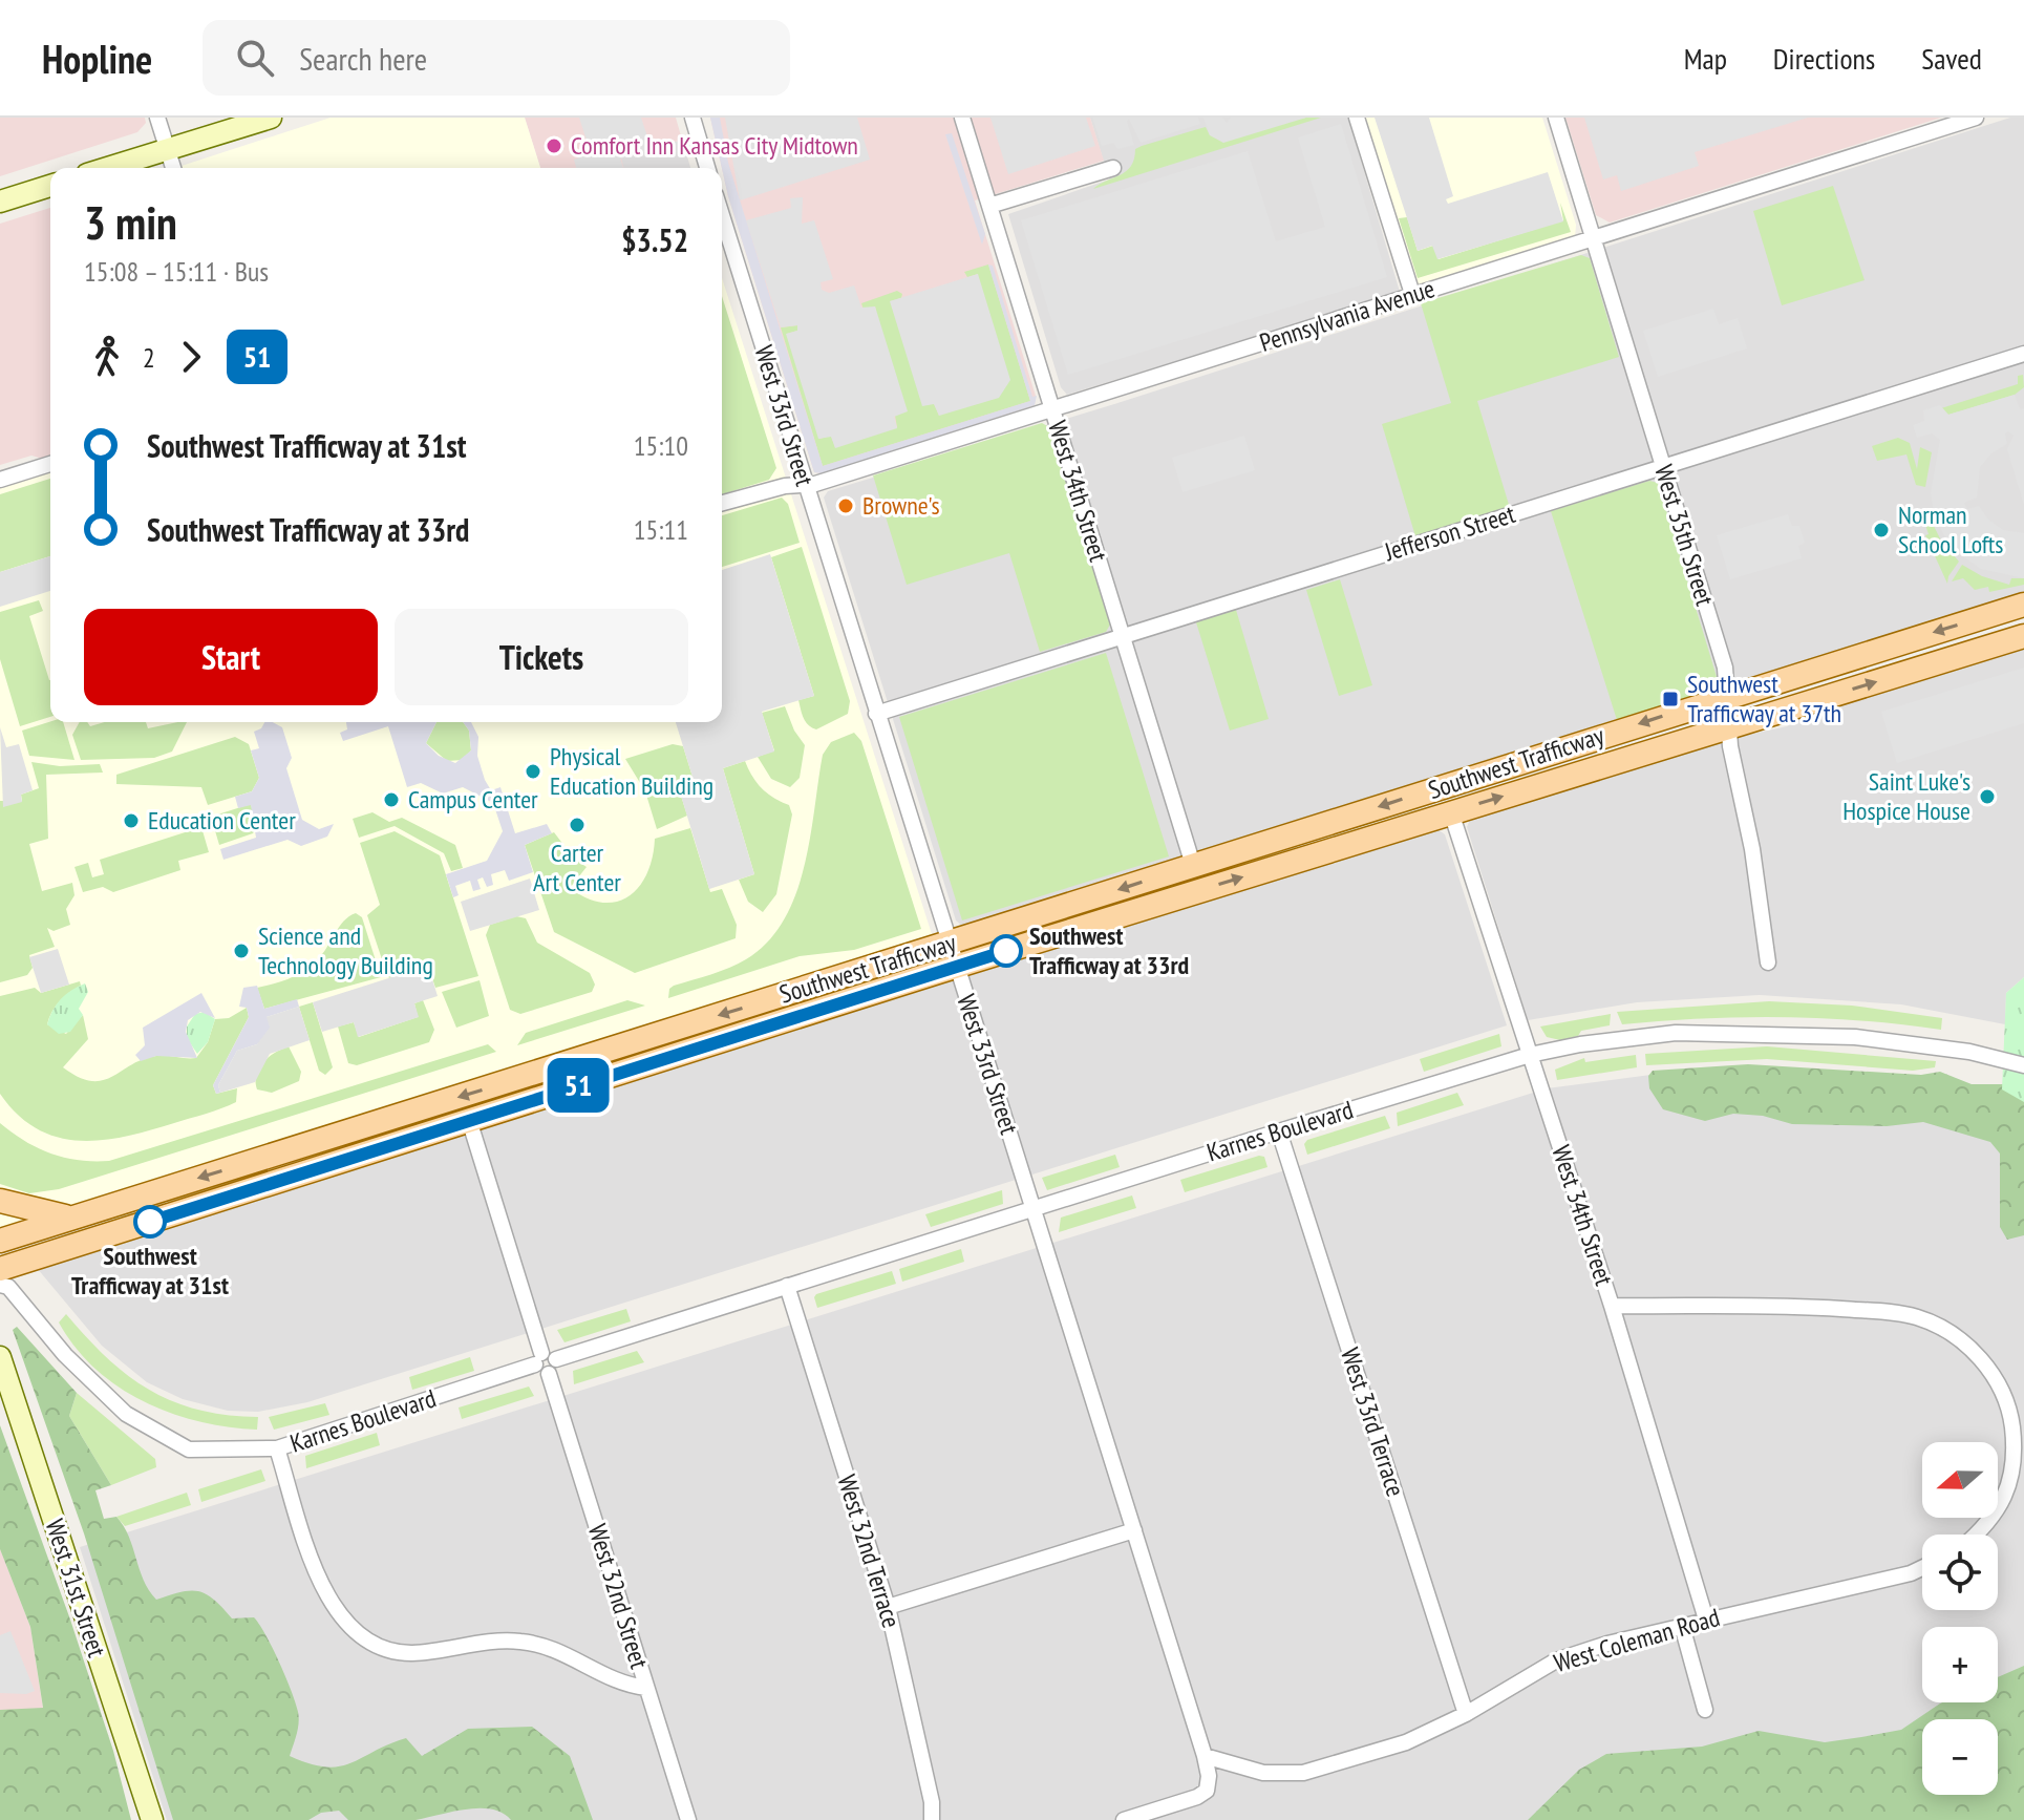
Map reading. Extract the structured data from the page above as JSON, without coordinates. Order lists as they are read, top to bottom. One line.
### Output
{"streets":{"main road":["Southwest Trafficway","West 31st Street"],"street":["Pennsylvania Avenue","West 33rd Street","West 34th Street","Jefferson Street","West 35th Street","Karnes Boulevard","West 33rd Terrace","West 32nd Terrace","West 32nd Street","West Coleman Road"]},"crossings":[["Pennsylvania Avenue","West 33rd Street"],["Pennsylvania Avenue","West 34th Street"],["Pennsylvania Avenue","West 35th Street"],["West 33rd Street","Jefferson Street"],["West 33rd Street","Southwest Trafficway"],["West 33rd Street","Karnes Boulevard"],["West 33rd Street","West Coleman Road"],["West 34th Street","Jefferson Street"],["West 34th Street","Southwest Trafficway"],["West 34th Street","Karnes Boulevard"],["West 34th Street","West Coleman Road"],["Jefferson Street","West 35th Street"],["West 35th Street","Southwest Trafficway"],["Southwest Trafficway","West 32nd Street"],["Karnes Boulevard","West 33rd Terrace"],["Karnes Boulevard","West 32nd Terrace"],["Karnes Boulevard","West 32nd Street"],["West 33rd Terrace","West Coleman Road"]],"places":{"other":["Comfort Inn Kansas City Midtown","Browne's","Norman School Lofts","Physical Education Building","Saint Luke's Hospice House","Campus Center","Education Center","Carter Art Center","Science and Technology Building","Southwest Trafficway at 33rd","Southwest Trafficway at 31st"],"transit":["Southwest Trafficway at 37th"]},"lines":["bus line 51"],"north":"left","page":{"header":"Hopline","search":"Search here","nav":["Map","Directions","Saved"],"on_map":"51","heading":["3 min","15:08 – 15:11 · Bus","$3.52"],"legs":["2","51"],"list":[{"name":"Southwest Trafficway at 31st","value":"15:10"},{"name":"Southwest Trafficway at 33rd","value":"15:11"}],"buttons":["Start","Tickets"],"map_buttons":["+","−"]}}
